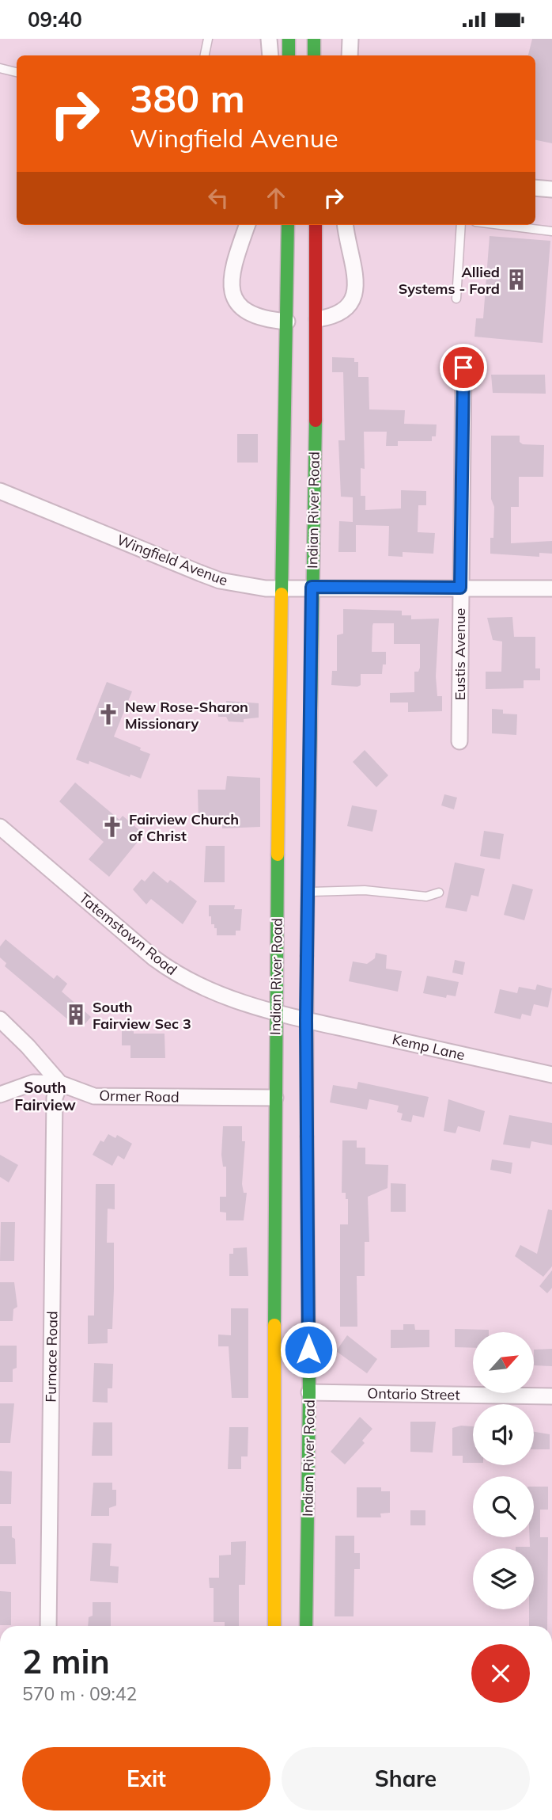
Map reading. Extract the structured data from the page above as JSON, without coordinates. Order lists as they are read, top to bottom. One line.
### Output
{"streets":{"main road":["Indian River Road"],"street":["Wingfield Avenue","Eustis Avenue","Tatemstown Road","Kemp Lane","Ormer Road","Furnace Road","Ontario Street"]},"crossings":[["Indian River Road","Wingfield Avenue"],["Indian River Road","Tatemstown Road"],["Indian River Road","Kemp Lane"],["Indian River Road","Ormer Road"],["Indian River Road","Ontario Street"],["Wingfield Avenue","Eustis Avenue"],["Tatemstown Road","Kemp Lane"],["Ormer Road","Furnace Road"]],"districts":["South Fairview"],"places":{"building":["Allied Systems - Ford","South Fairview Sec 3"],"church":["New Rose-Sharon Missionary","Fairview Church of Christ"]},"north":"top right","page":{"status":"09:40","turn":["380 m","Wingfield Avenue"],"heading":["2 min","570 m · 09:42"],"buttons":["Exit","Share"]}}
